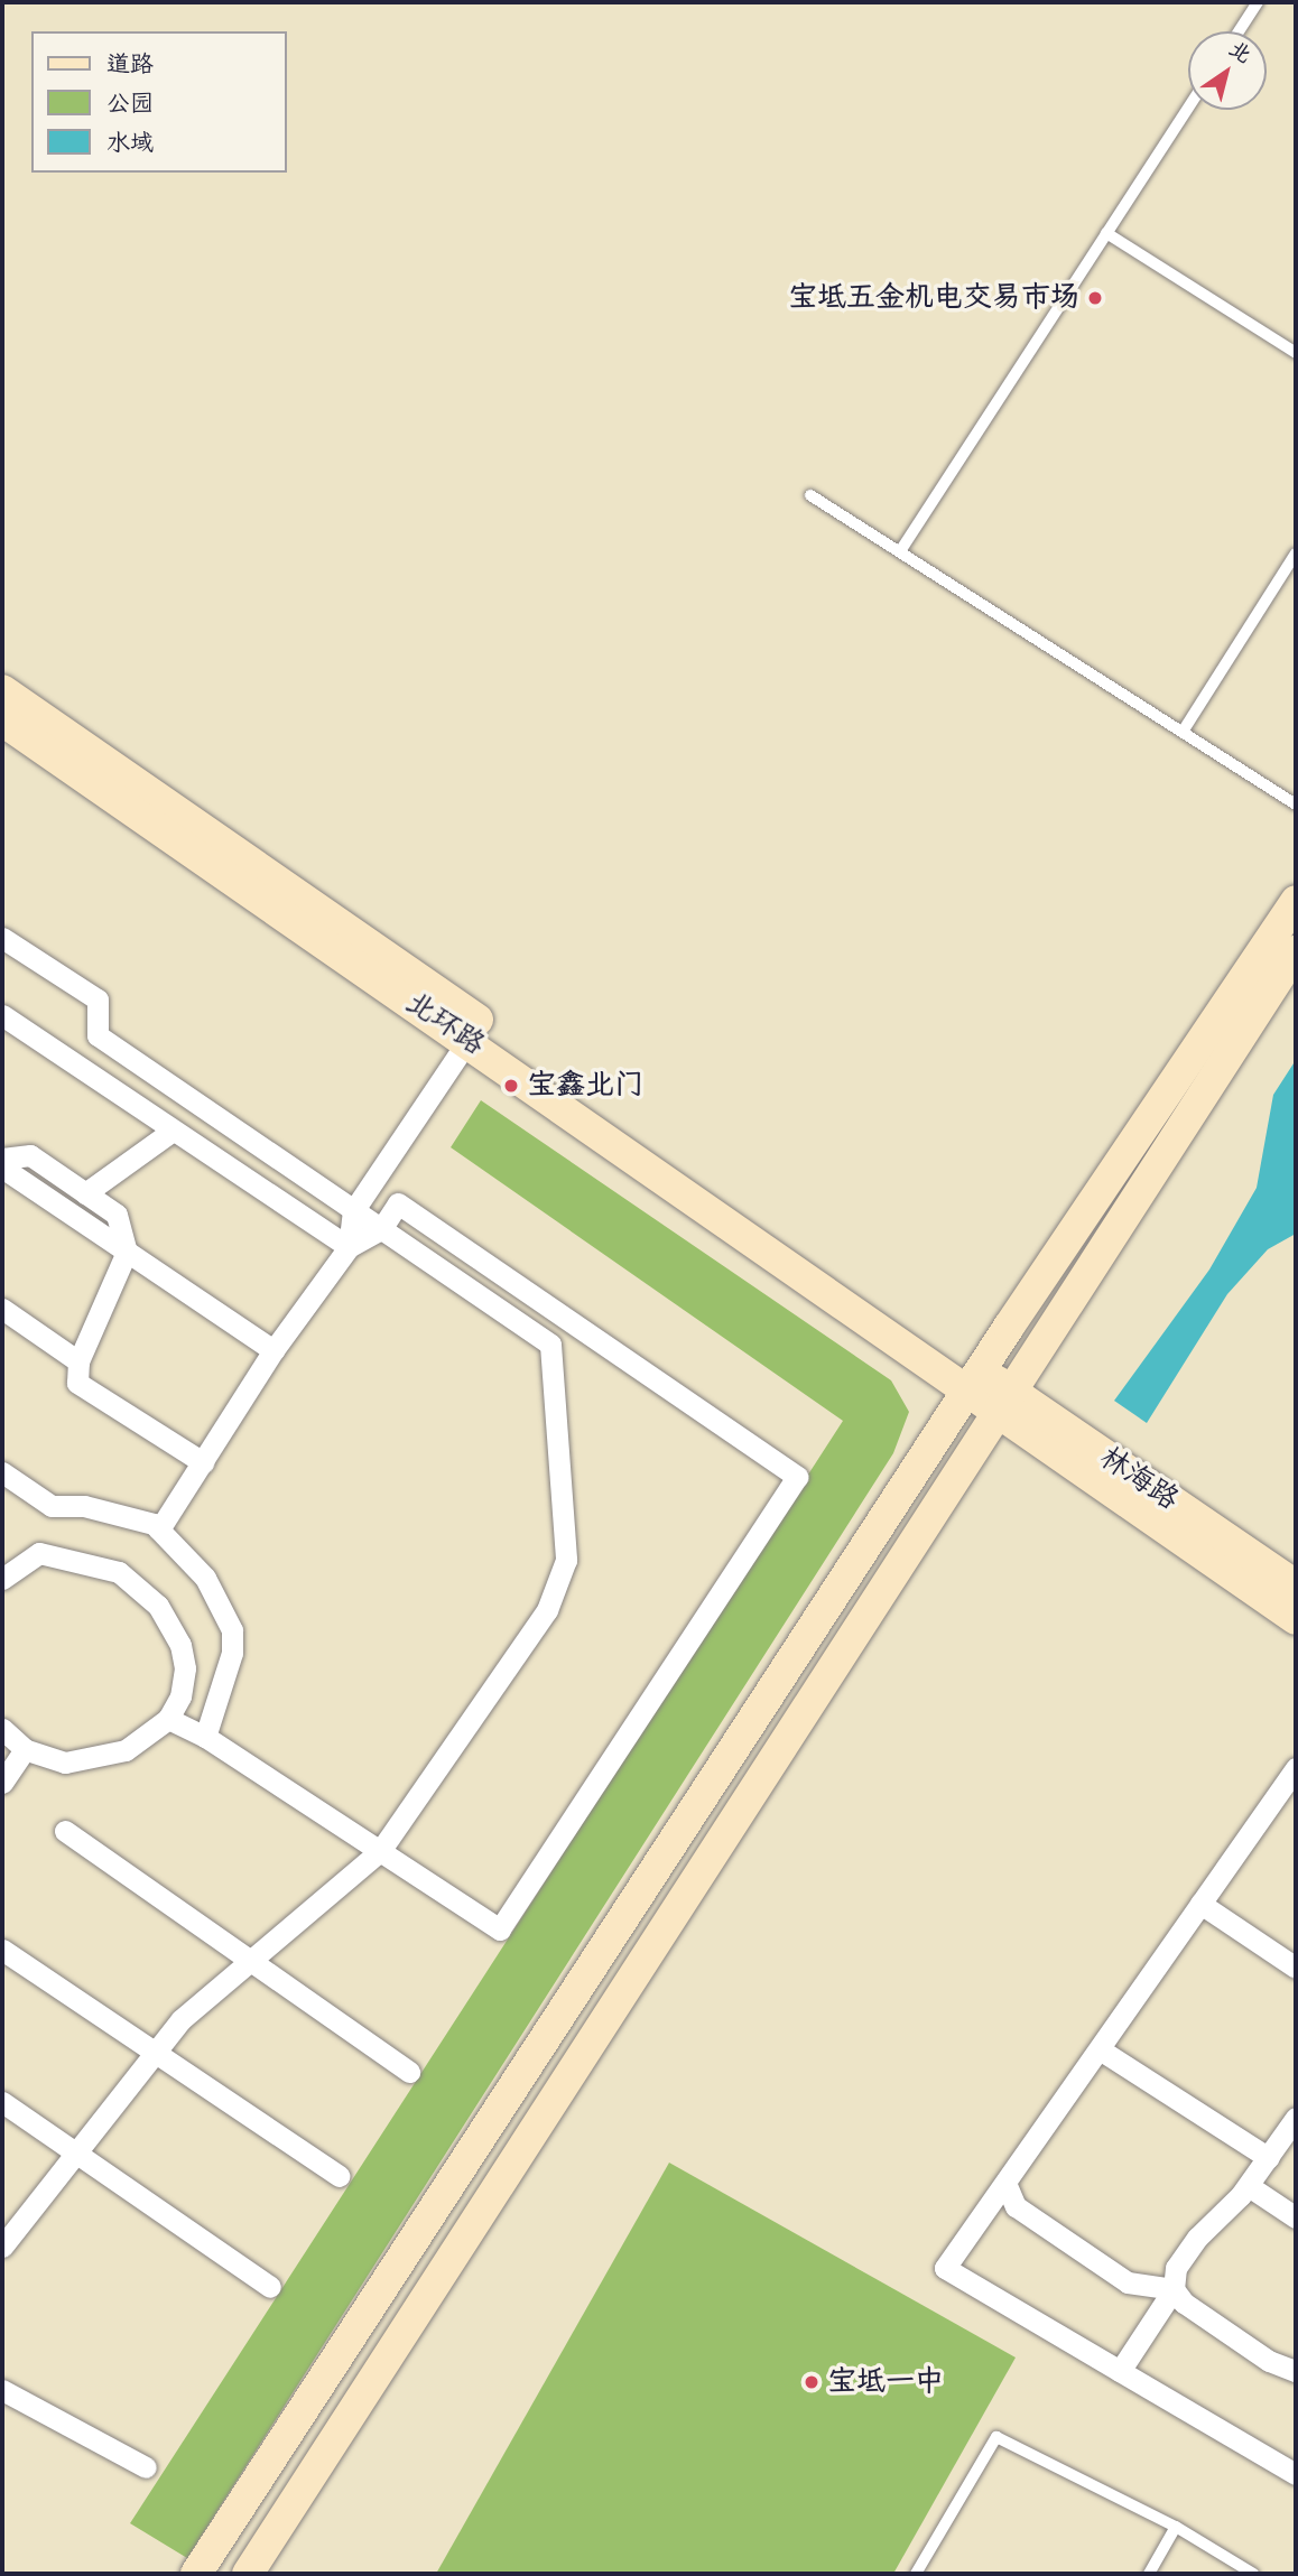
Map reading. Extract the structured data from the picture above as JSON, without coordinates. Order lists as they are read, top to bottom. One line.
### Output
{"streets":{"main road":["北环路","林海路"]},"crossings":[["北环路","林海路"]],"places":["宝坻五金机电交易市场","宝鑫北门","宝坻一中"],"legend":["道路","公园","水域"],"north":"top right"}
